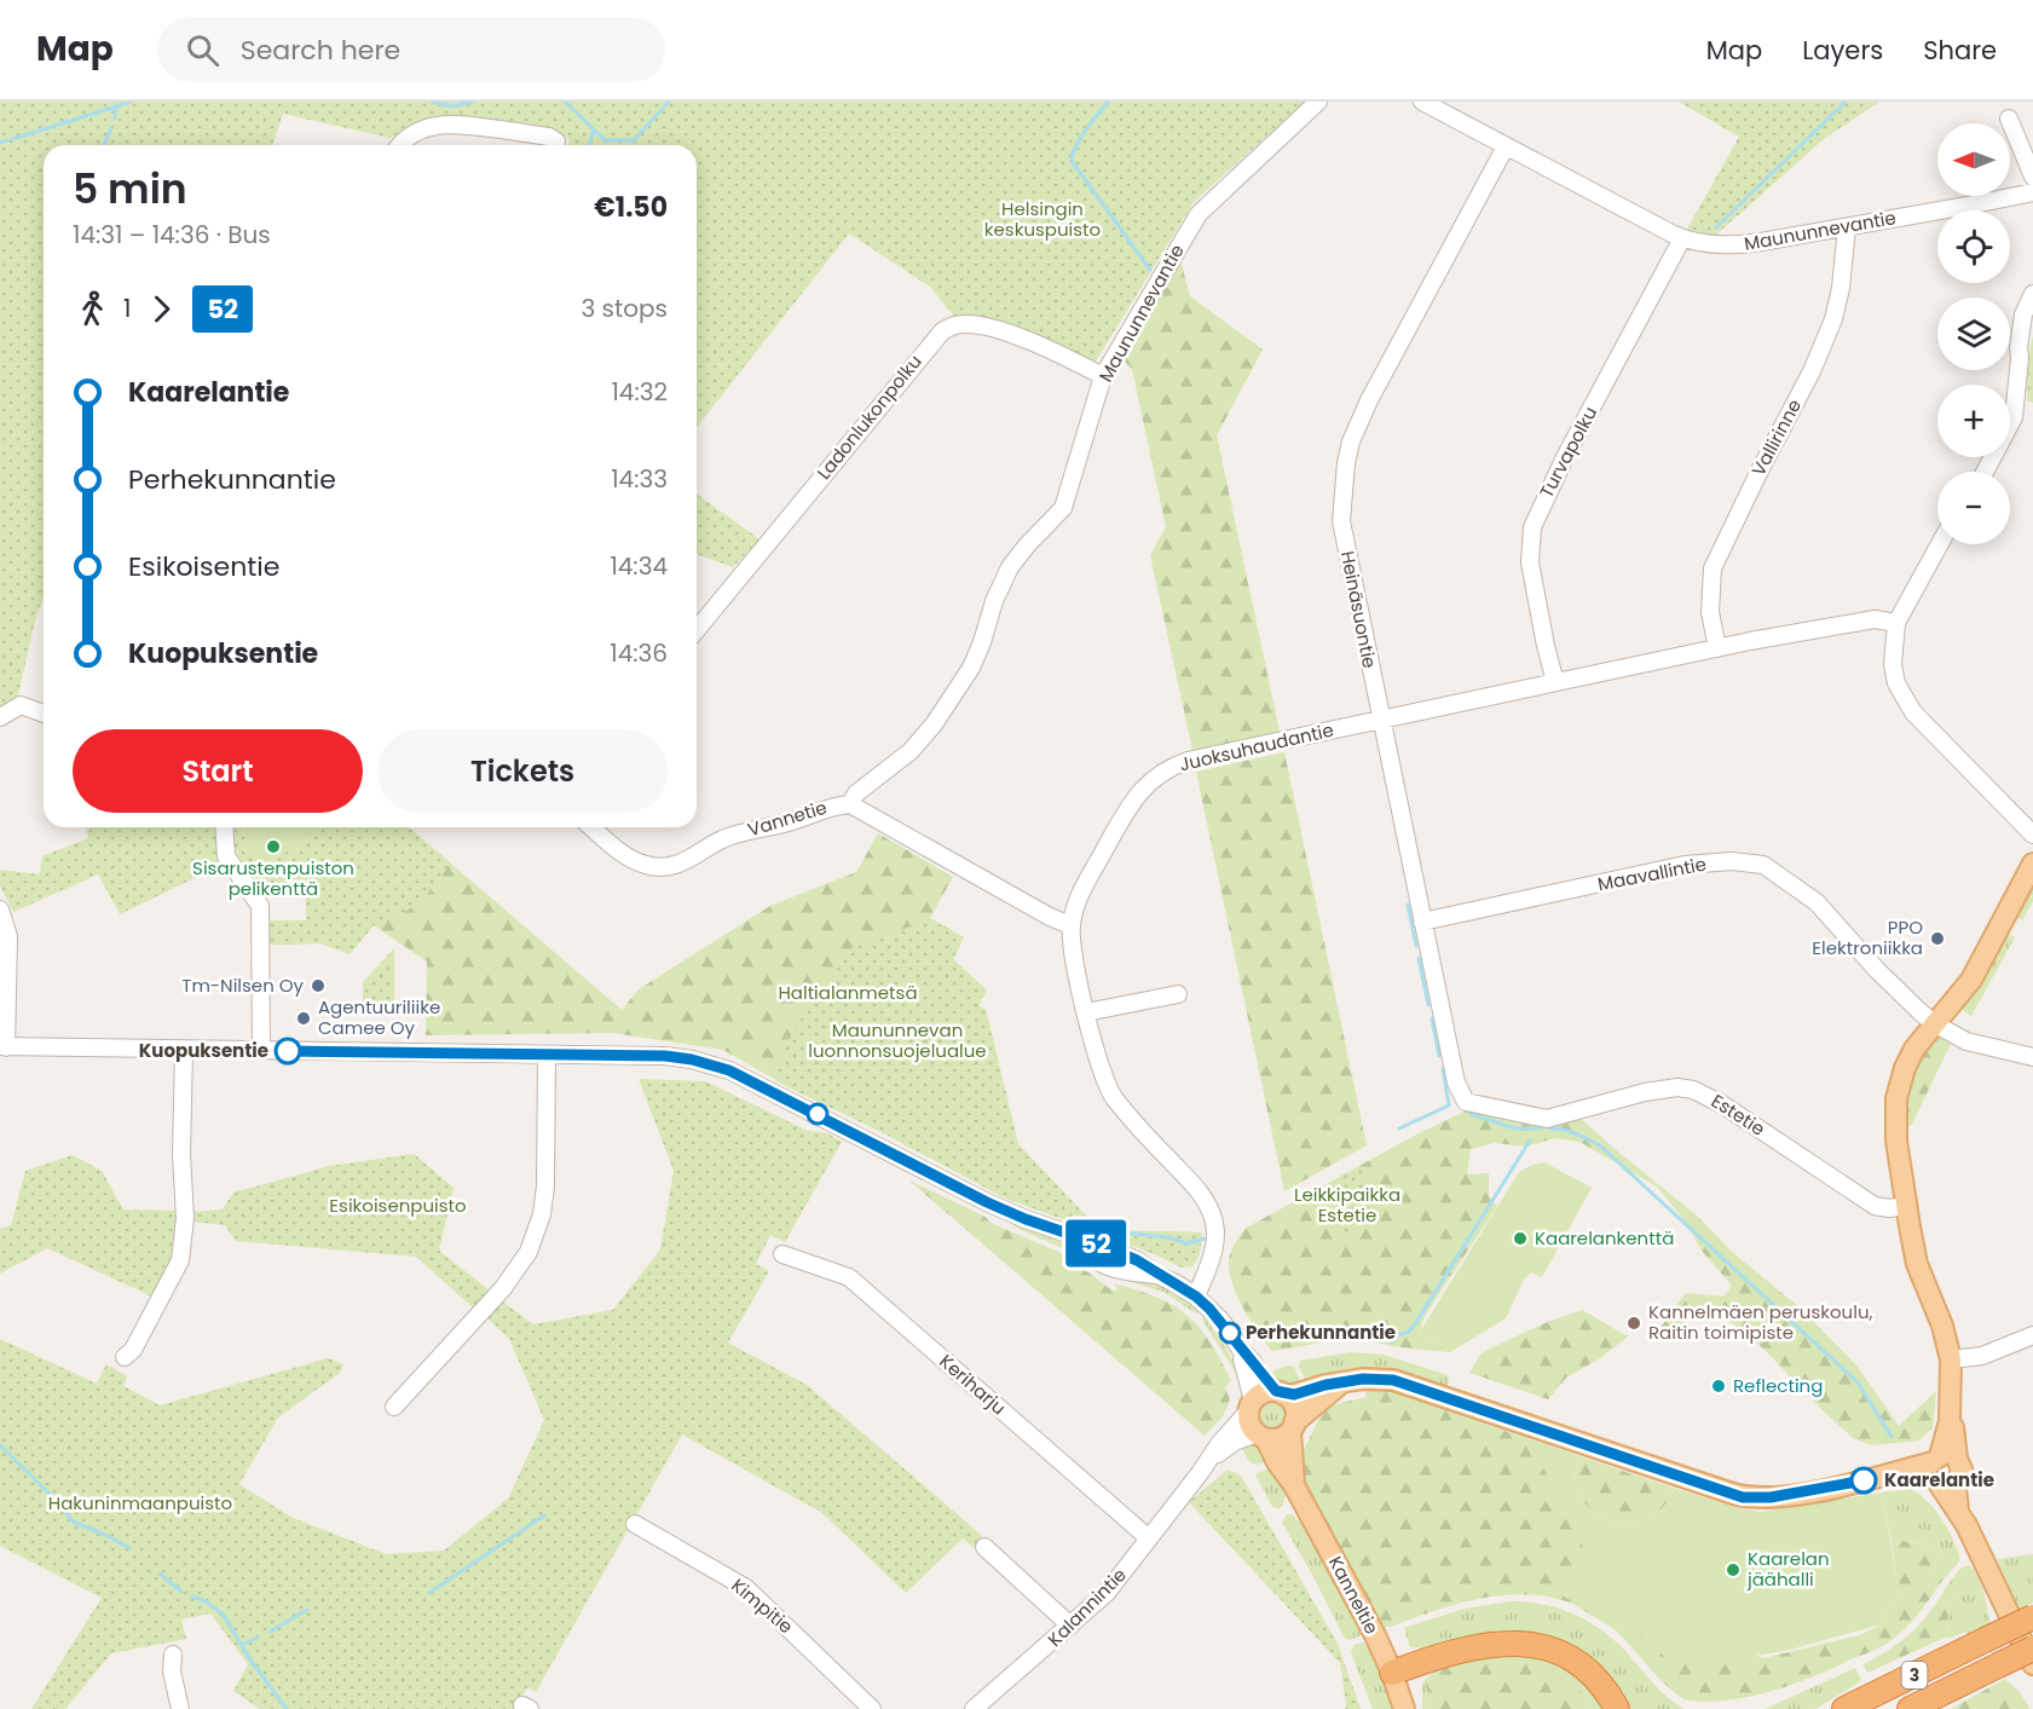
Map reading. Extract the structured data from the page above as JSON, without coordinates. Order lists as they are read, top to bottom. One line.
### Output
{"streets":{"highway":["3"],"main road":["Kanneltie"],"street":["Maununnevantie","Ladonlukonpolku","Vallirinne","Turvapolku","Heinäsuontie","Juoksuhaudantie","Vannetie","Maavallintie","Estetie","Keriharju","Kimpitie","Kalannintie"]},"crossings":[["Maununnevantie","Ladonlukonpolku"],["Maununnevantie","Vallirinne"],["Maununnevantie","Turvapolku"],["Maununnevantie","Heinäsuontie"],["Maununnevantie","Vannetie"],["Vallirinne","Juoksuhaudantie"],["Turvapolku","Juoksuhaudantie"],["Heinäsuontie","Juoksuhaudantie"],["Heinäsuontie","Maavallintie"],["Heinäsuontie","Estetie"],["Juoksuhaudantie","Vannetie"],["Keriharju","Kalannintie"],["Kanneltie","Kalannintie"]],"parks":["Helsingin keskuspuisto","Haltialanmetsä","Maununnevan luonnonsuojelualue","Leikkipaikka Estetie","Esikoisenpuisto","Hakuninmaanpuisto"],"places":["Sisarustenpuiston pelikenttä","PPO Elektroniikka","Tm-Nilsen Oy","Agentuuriliike Camee Oy","Kuopuksentie","Kaarelankenttä","Kannelmäen peruskoulu, Raitin toimipiste","Perhekunnantie","Reflecting","Kaarelantie","Kaarelan jäähalli"],"lines":["bus line 52"],"north":"left","page":{"header":"Map","search":"Search here","nav":["Map","Layers","Share"],"on_map":"52","map_buttons":["+","−"],"heading":["5 min","14:31 – 14:36 · Bus","€1.50"],"legs":["1","52","3 stops"],"list":[{"name":"Kaarelantie","value":"14:32"},{"name":"Perhekunnantie","value":"14:33"},{"name":"Esikoisentie","value":"14:34"},{"name":"Kuopuksentie","value":"14:36"}],"buttons":["Start","Tickets"]}}
